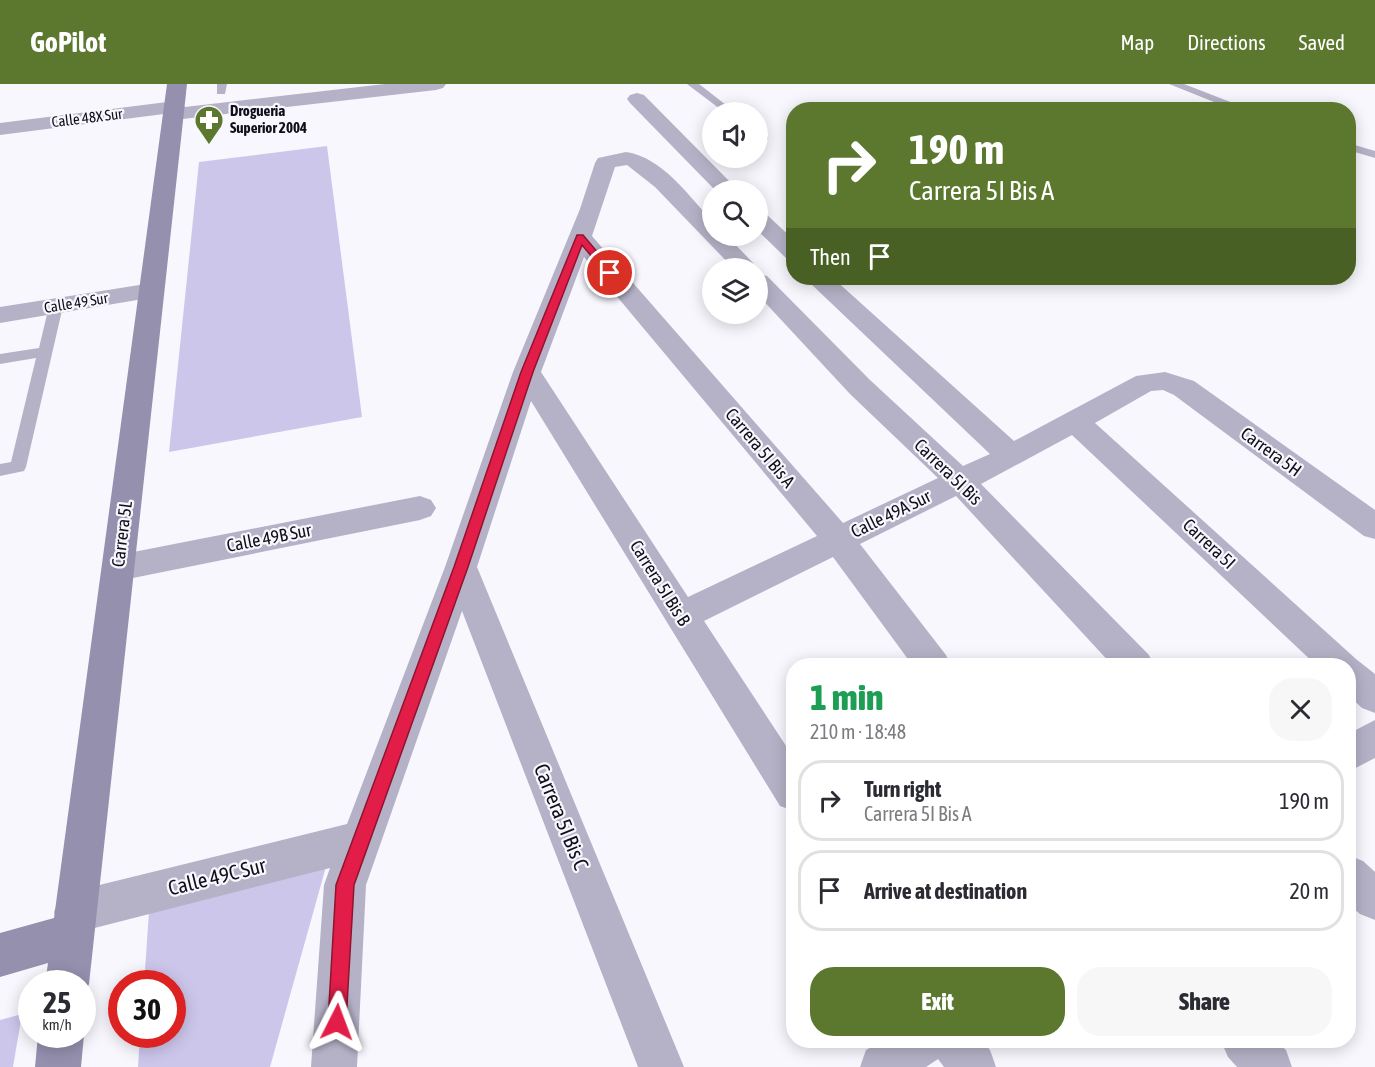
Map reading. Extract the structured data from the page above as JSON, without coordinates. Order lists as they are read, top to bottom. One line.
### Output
{"streets":{"main road":["Carrera 5L","Calle 49C Sur"],"street":["Calle 48X Sur","Calle 49 Sur","Carrera 5I Bis A","Carrera 5H","Carrera 5I Bis","Calle 49A Sur","Calle 49B Sur","Carrera 5I","Carrera 5I Bis B","Carrera 5I Bis C"]},"crossings":[["Calle 48X Sur","Carrera 5L"],["Calle 49 Sur","Carrera 5L"],["Carrera 5I Bis A","Calle 49A Sur"],["Carrera 5H","Calle 49A Sur"],["Carrera 5I Bis","Calle 49A Sur"],["Calle 49A Sur","Carrera 5I"],["Calle 49A Sur","Carrera 5I Bis B"],["Carrera 5L","Calle 49B Sur"],["Carrera 5L","Calle 49C Sur"]],"places":{"pharmacy":["Drogueria Superior 2004"]},"page":{"header":"GoPilot","nav":["Map","Directions","Saved"],"turn":["190 m","Carrera 5I Bis A"],"then":"Then","heading":["1 min","210 m · 18:48"],"list":[{"name":"Turn right","note":"Carrera 5I Bis A","value":"190 m"},{"name":"Arrive at destination","value":"20 m"}],"buttons":["Exit","Share"],"speed":"25 km/h","limit":"30"}}
